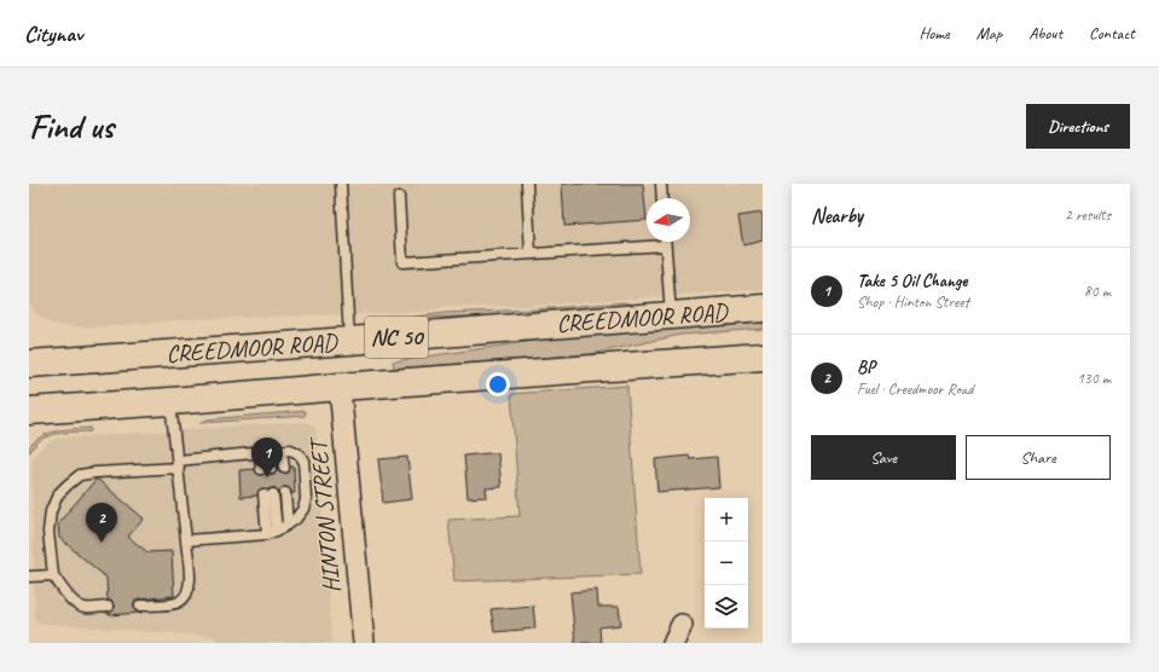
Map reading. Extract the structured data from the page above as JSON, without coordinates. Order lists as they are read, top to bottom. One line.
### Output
{"streets":{"main road":["CREEDMOOR ROAD","NC 50"],"street":["HINTON STREET"]},"crossings":[["CREEDMOOR ROAD","HINTON STREET"]],"north":"left","page":{"header":"Citynav","nav":["Home","Map","About","Contact"],"buttons":["Directions",["Save","Share"]],"title":"Find us","heading":["Nearby","2 results"],"list":[{"mark":"1","name":"Take 5 Oil Change","note":"Shop · Hinton Street","value":"80 m"},{"mark":"2","name":"BP","note":"Fuel · Creedmoor Road","value":"130 m"}],"pins":["1","2"],"map_buttons":["+","−"]}}
